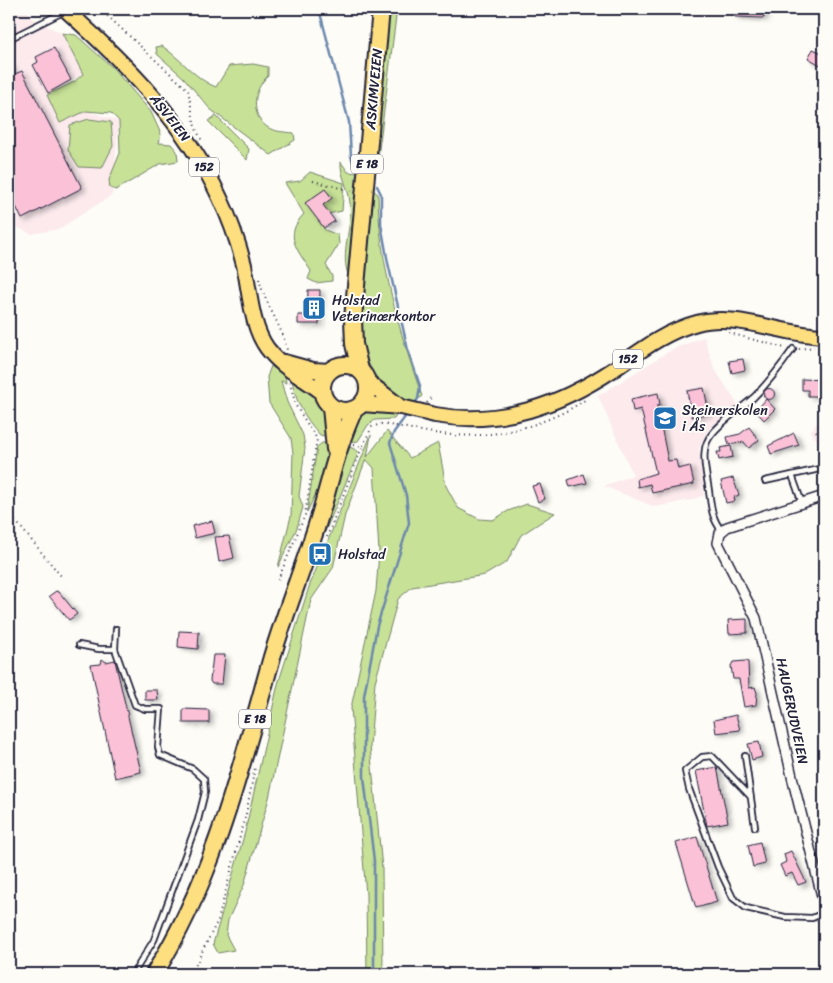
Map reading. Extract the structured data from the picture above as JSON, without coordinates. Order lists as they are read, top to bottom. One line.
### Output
{"streets":{"highway":["ASKIMVEIEN","E 18"],"main road":["ÅSVEIEN","152"],"street":["HAUGERUDVEIEN"]},"crossings":[["ASKIMVEIEN","ÅSVEIEN"],["ASKIMVEIEN","E 18"],["ASKIMVEIEN","152"],["ÅSVEIEN","E 18"],["ÅSVEIEN","152"],["E 18","152"]],"places":{"building":["Holstad Veterinærkontor"],"school or university":["Steinerskolen i Ås"],"bus stop":["Holstad"]}}
